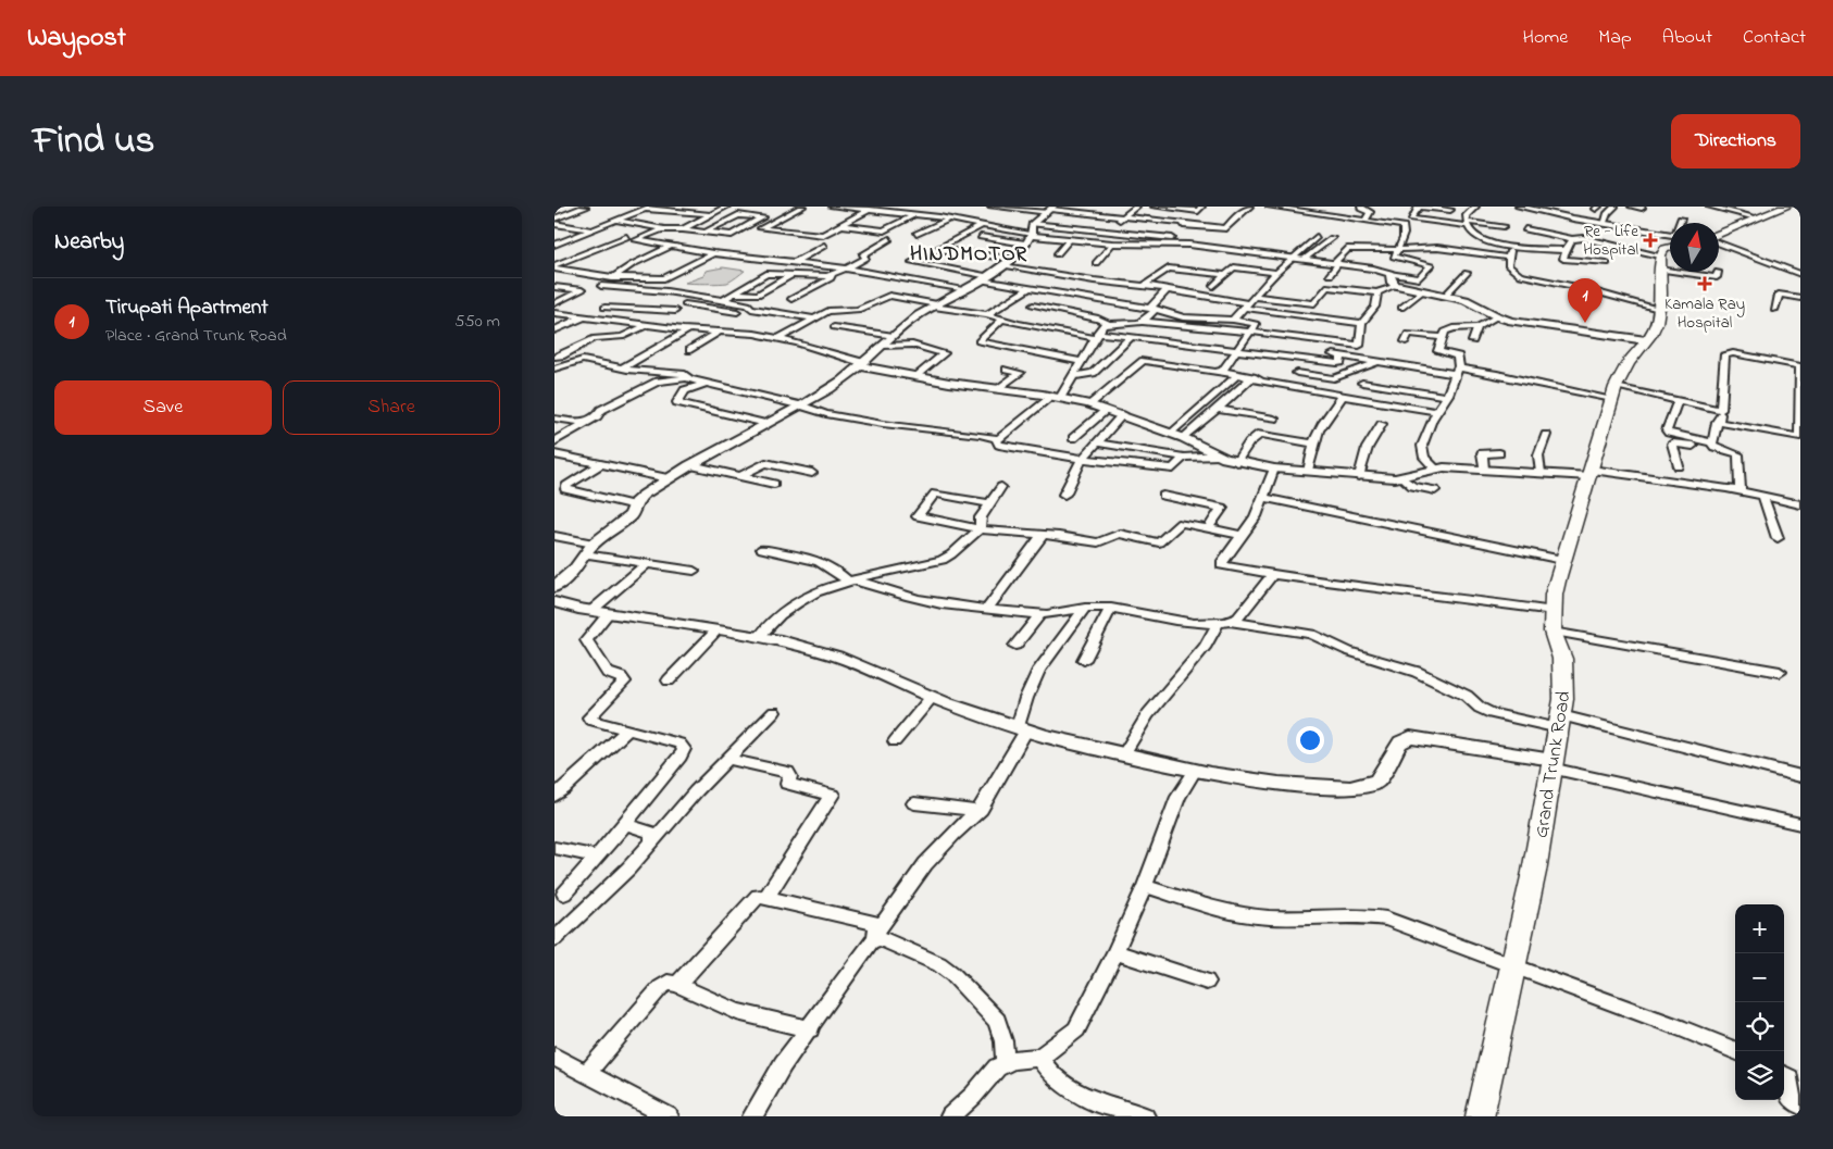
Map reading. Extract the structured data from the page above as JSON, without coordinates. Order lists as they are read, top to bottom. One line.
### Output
{"streets":{"main road":["Grand Trunk Road"]},"districts":["HINDMOTOR"],"places":{"health":["Re - Life Hospital","Kamala Ray Hospital"]},"north":"top","page":{"header":"Waypost","nav":["Home","Map","About","Contact"],"title":"Find us","buttons":["Directions",["Save","Share"]],"heading":"Nearby","list":[{"mark":"1","name":"Tirupati Apartment","note":"Place · Grand Trunk Road","value":"550 m"}],"pins":"1","map_buttons":["+","−"]}}
